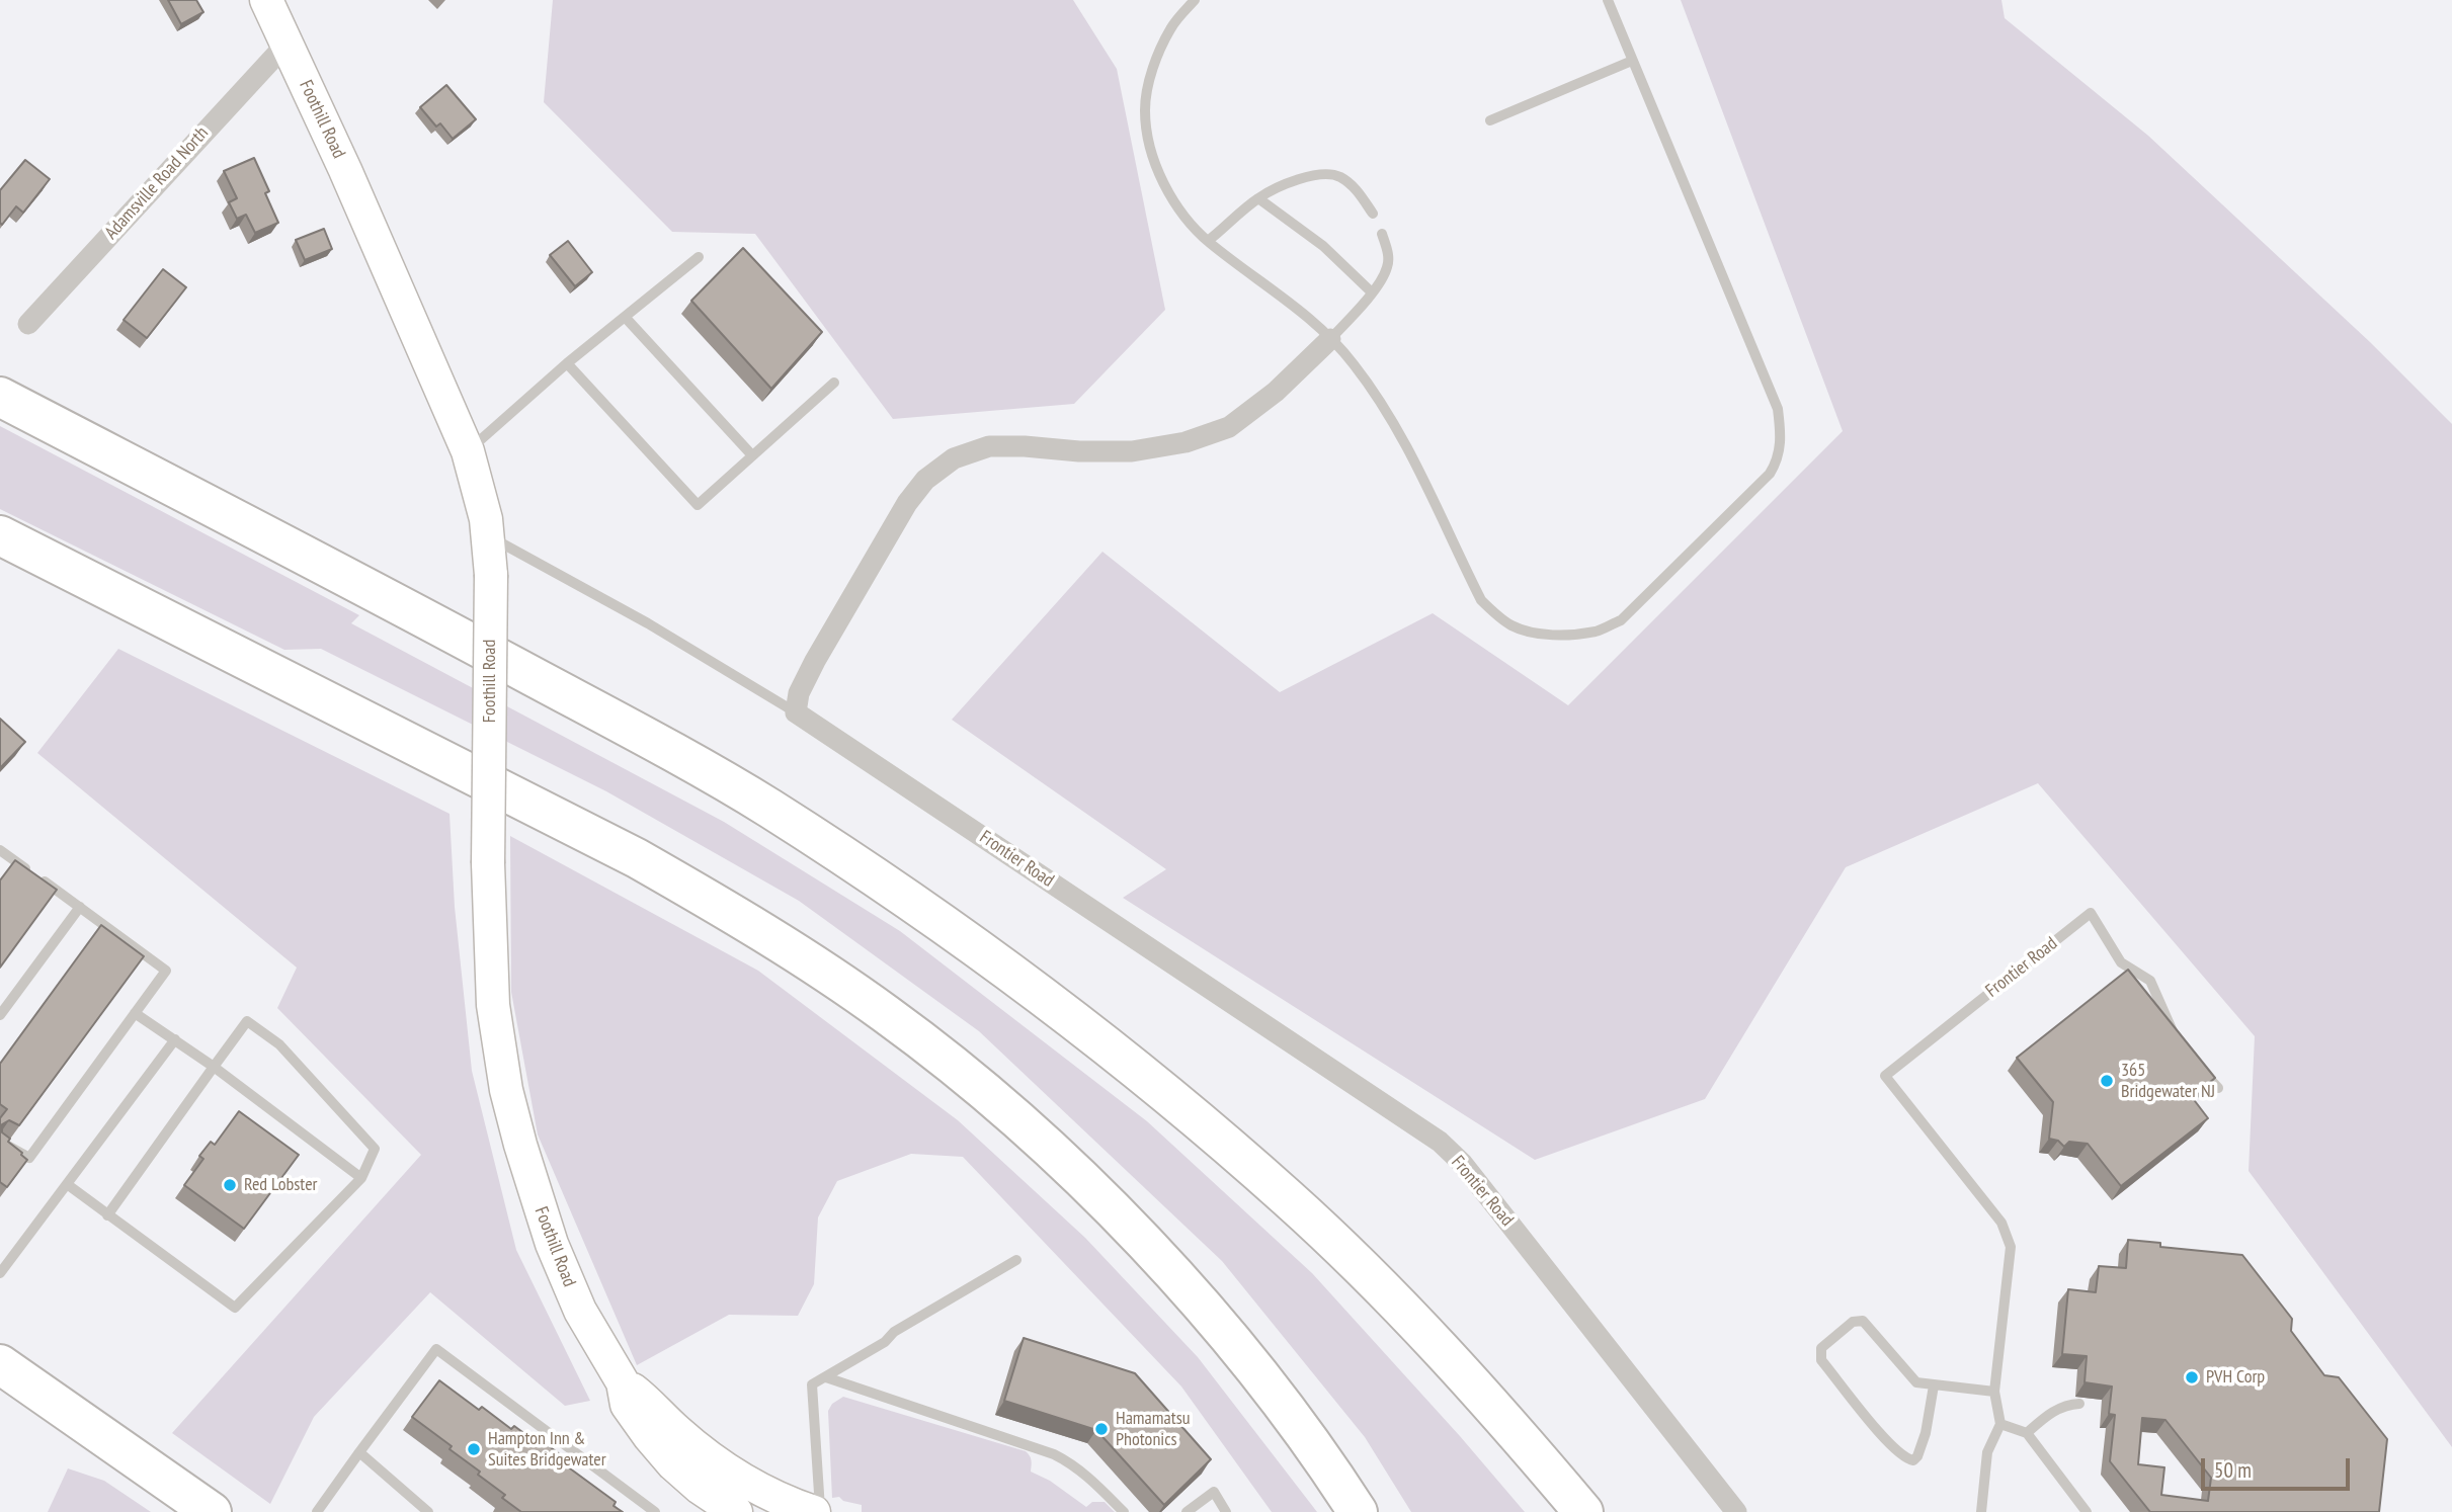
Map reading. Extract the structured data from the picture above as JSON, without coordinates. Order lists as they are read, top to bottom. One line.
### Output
{"streets":{"street":["Foothill Road","Adamsville Road North","Frontier Road"]},"crossings":[["Foothill Road","Adamsville Road North"]],"places":["365 Bridgewater NJ","Red Lobster","PVH Corp","Hamamatsu Photonics","Hampton Inn & Suites Bridgewater"],"scale_bar":"50 m"}
